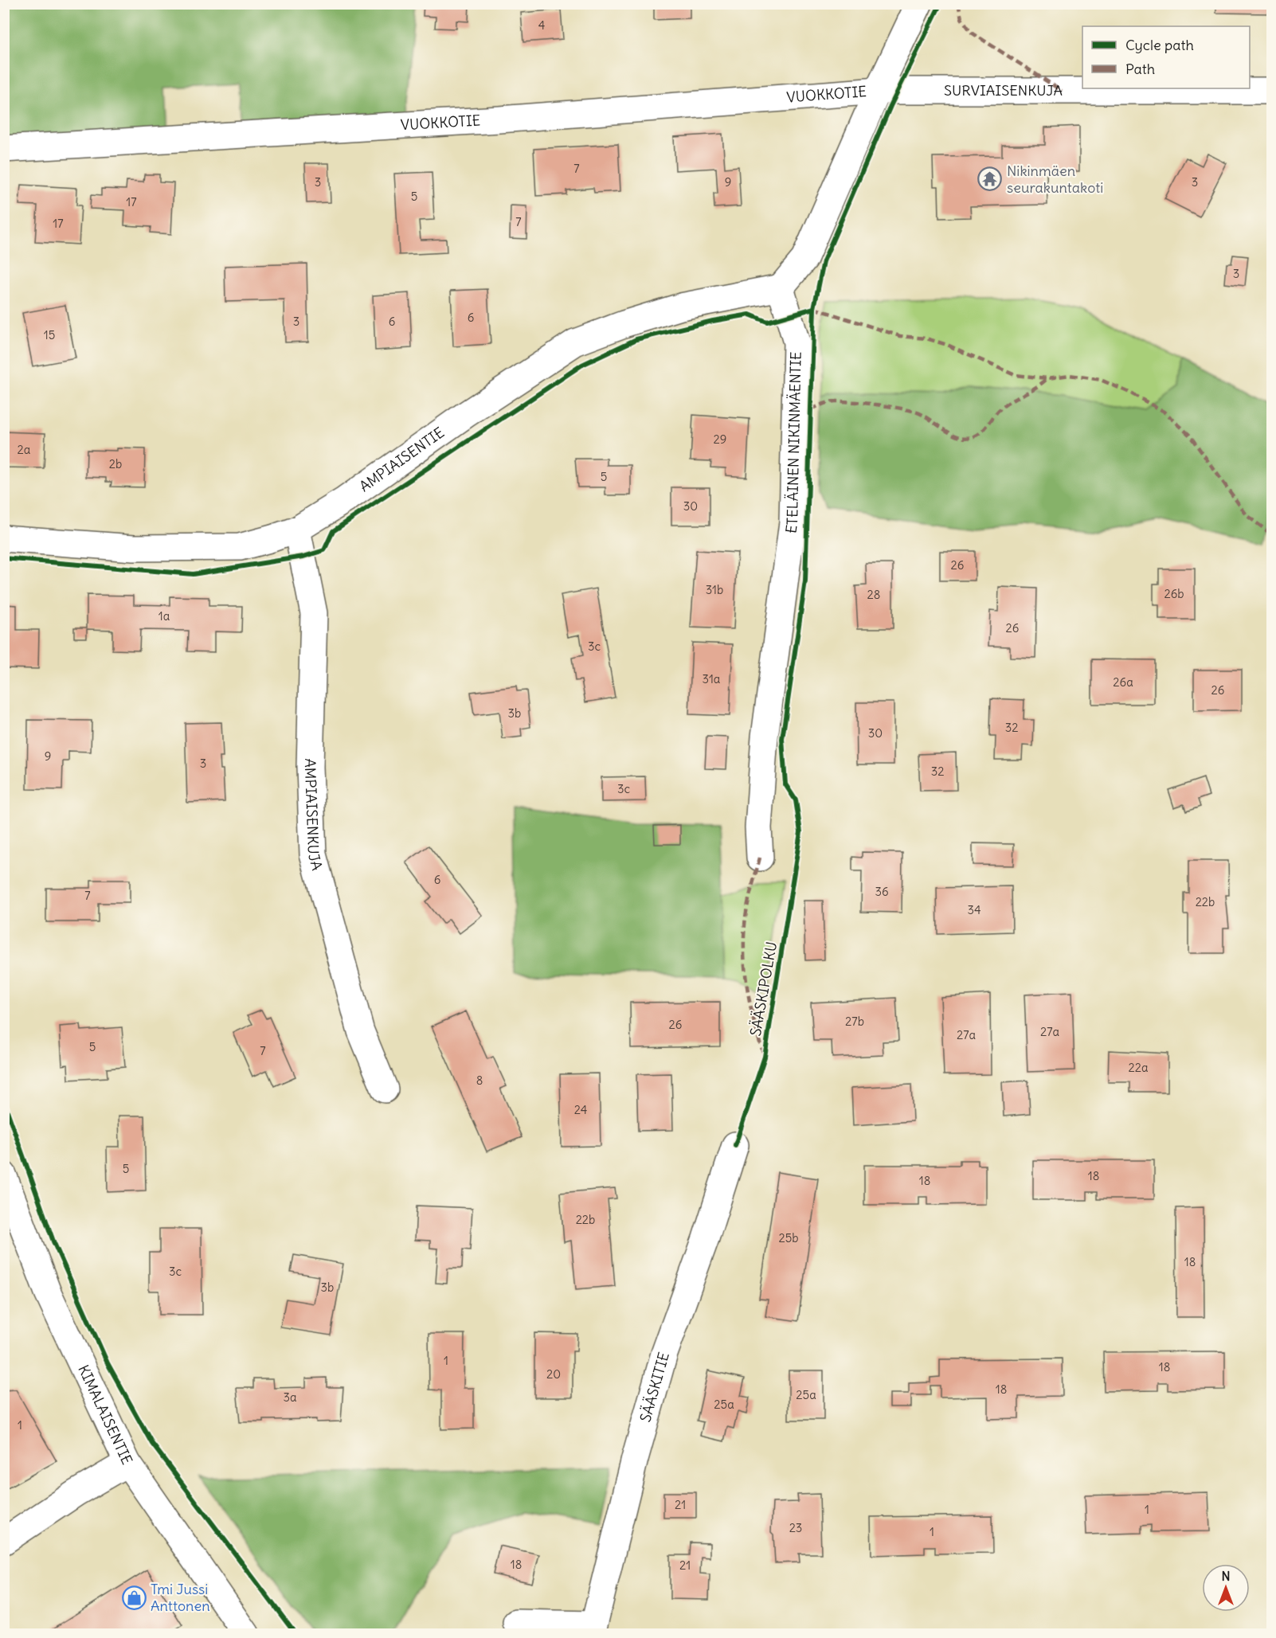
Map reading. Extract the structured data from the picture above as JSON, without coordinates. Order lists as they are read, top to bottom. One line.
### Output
{"streets":{"street":["SURVIAISENKUJA","VUOKKOTIE","ETELÄINEN NIKINMÄENTIE","AMPIAISENTIE","AMPIAISENKUJA","SÄÄSKITIE","KIMALAISENTIE"],"cycle path":["SÄÄSKIPOLKU"]},"crossings":[["SURVIAISENKUJA","VUOKKOTIE"],["ETELÄINEN NIKINMÄENTIE","AMPIAISENTIE"],["AMPIAISENTIE","AMPIAISENKUJA"]],"places":{"temple":["Nikinmäen seurakuntakoti"],"shop":["Tmi Jussi Anttonen"]},"house_numbers":["4","7","3","9","3","5","17","7","17","3","6","3","6","15","29","2a","2b","5","30","26","31b","26b","28","1a","26","3c","31a","26a","26","3b","32","30","9","3","32","3c","6","36","7","22b","34","27b","26","27a","27a","5","7","22a","8","24","5","18","18","22b","25b","18","3c","3b","1","18","20","18","25a","3a","25a","1","21","1","23","1","18","21"],"legend":["Cycle path","Path"],"north":"top"}
